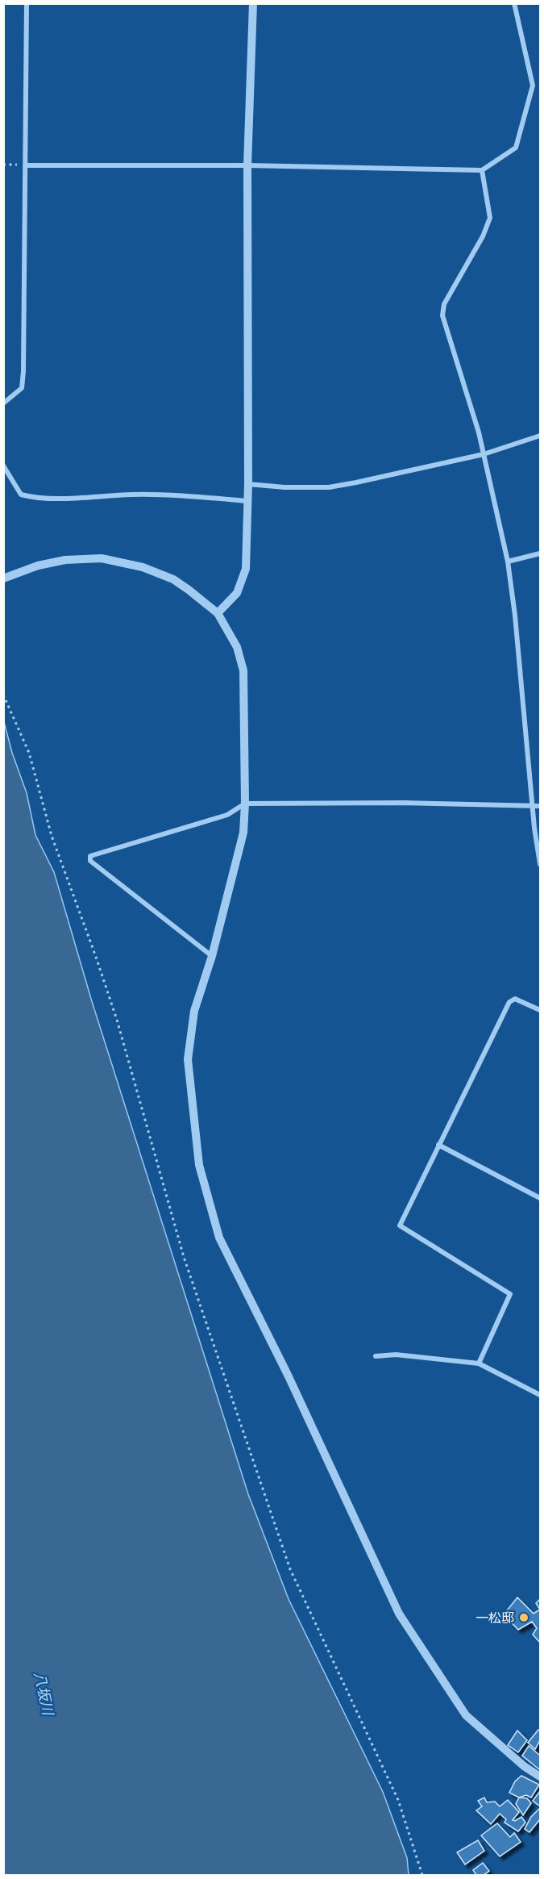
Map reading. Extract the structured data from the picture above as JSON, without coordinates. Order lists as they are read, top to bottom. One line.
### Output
{"water":["八坂川"],"places":["一松邸"]}
